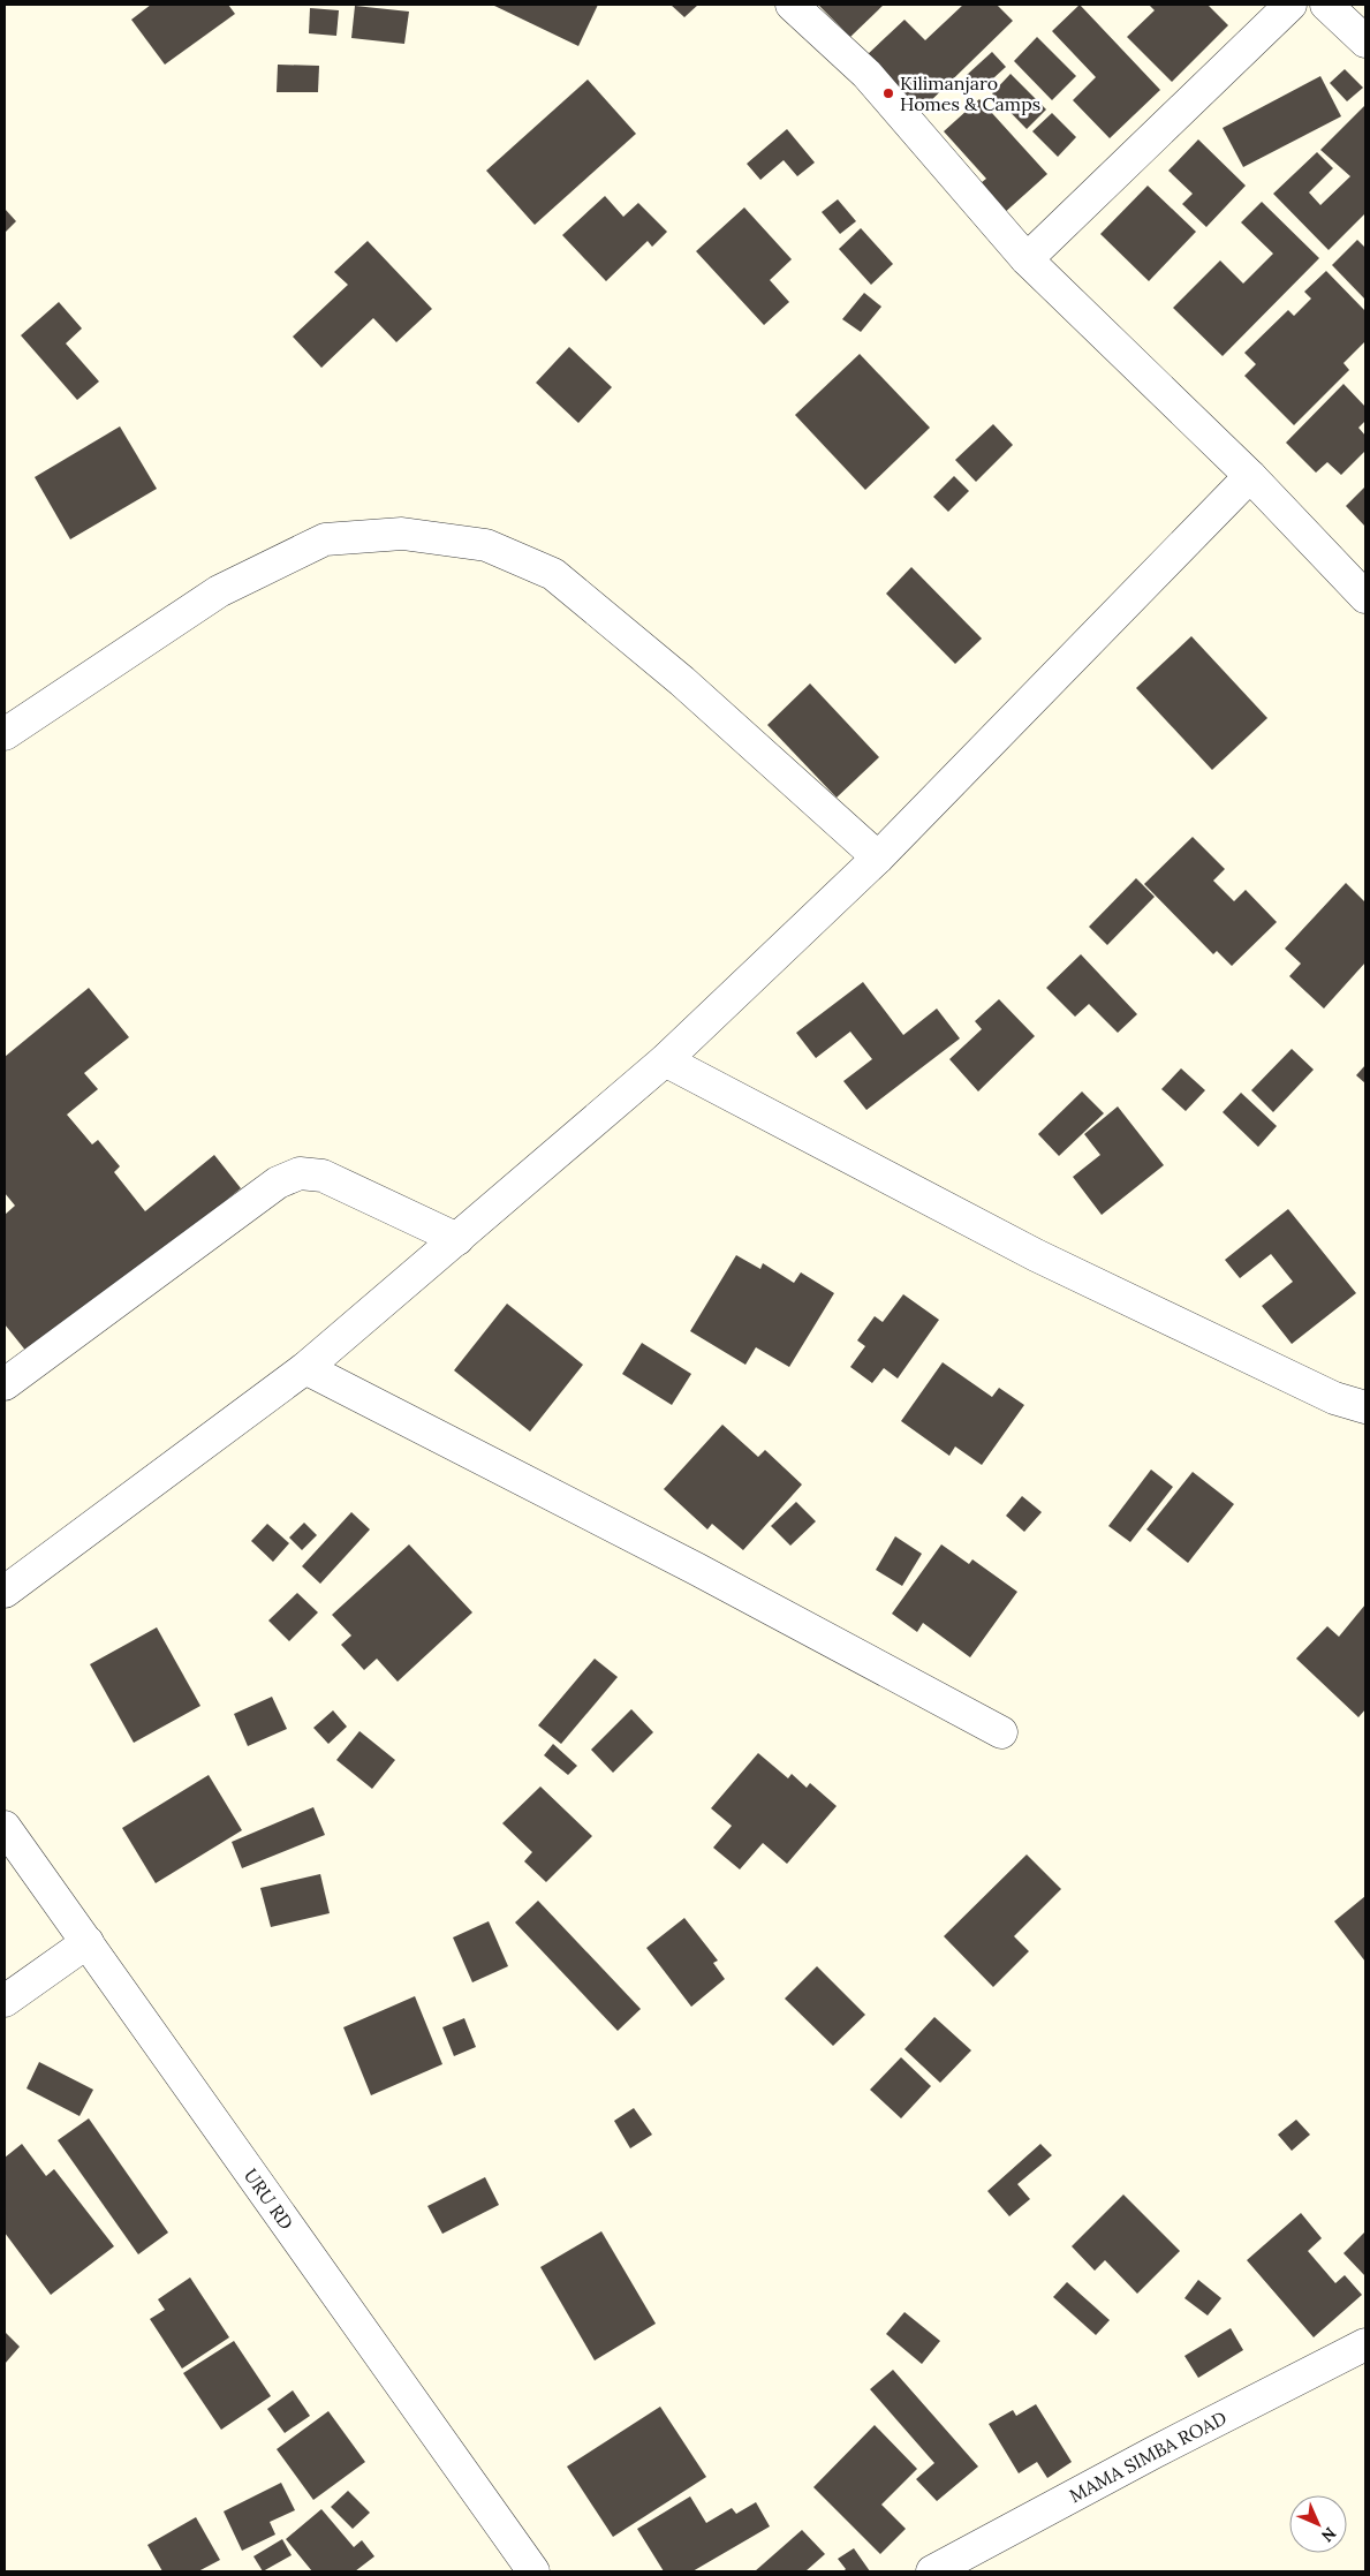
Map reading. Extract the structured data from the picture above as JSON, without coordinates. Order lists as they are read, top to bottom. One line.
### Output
{"streets":{"street":["URU RD","MAMA SIMBA ROAD"]},"places":["Kilimanjaro Homes & Camps"],"north":"bottom right"}
